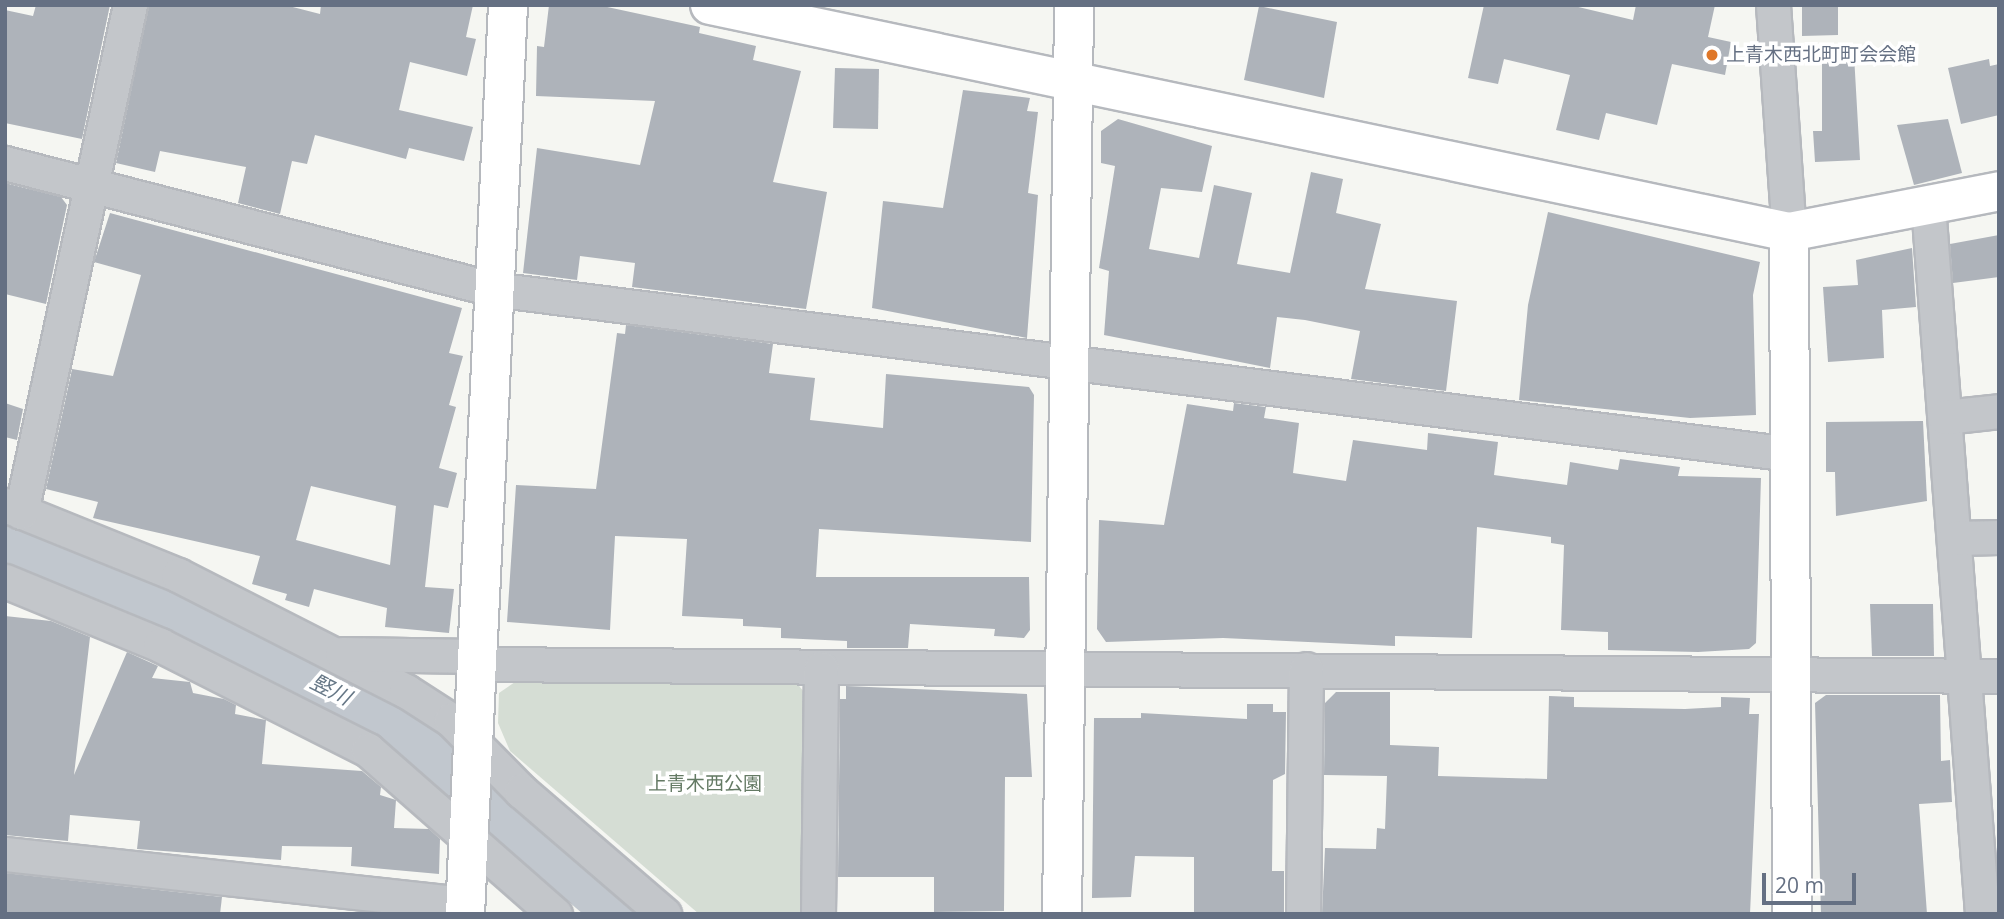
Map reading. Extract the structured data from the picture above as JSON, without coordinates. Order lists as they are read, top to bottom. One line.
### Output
{"water":["竪川"],"parks":["上青木西公園"],"places":["上青木西北町町会会館"],"scale_bar":"20 m"}
